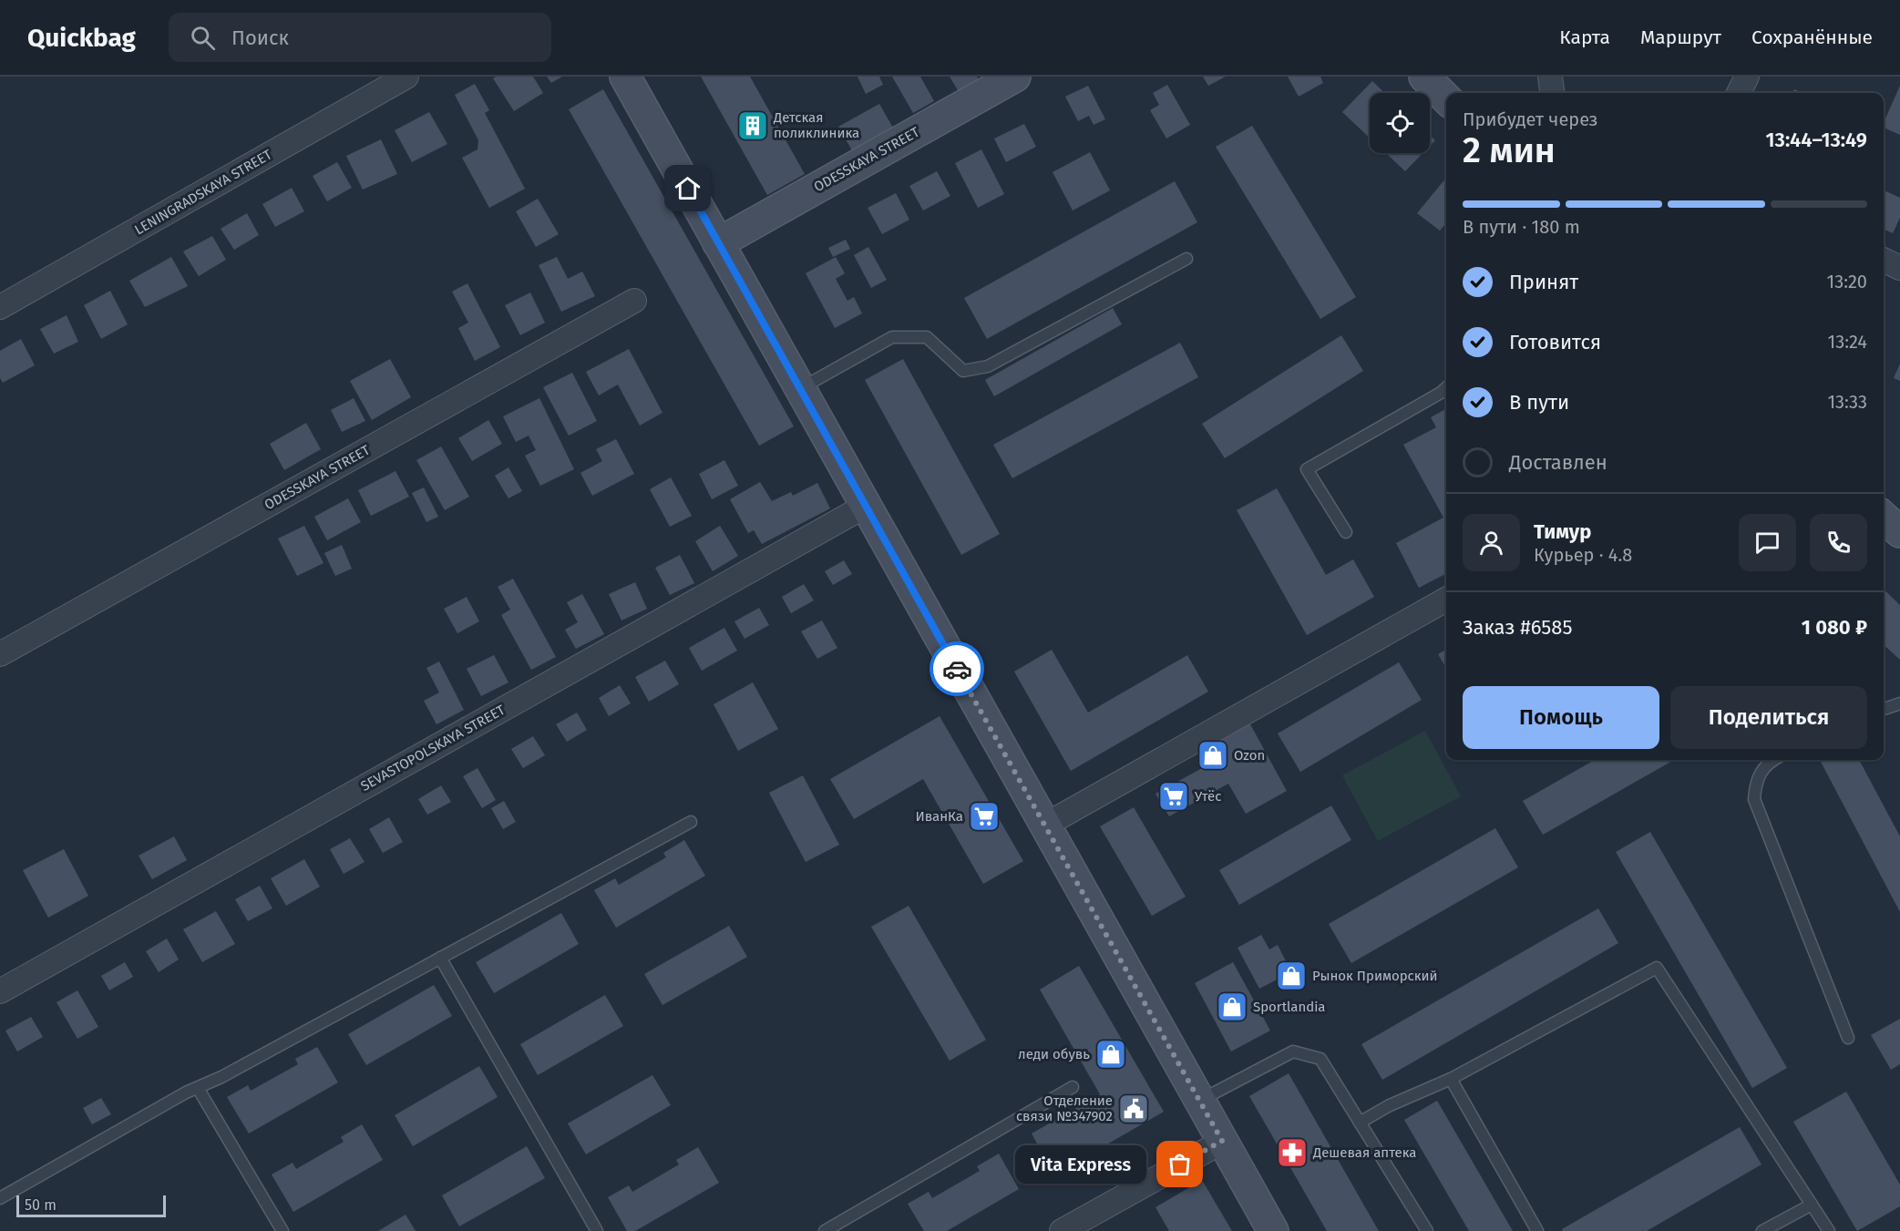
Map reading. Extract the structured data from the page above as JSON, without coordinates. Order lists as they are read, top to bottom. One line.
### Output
{"streets":{"main road":["ODESSKAYA STREET"],"street":["LENINGRADSKAYA STREET","SEVASTOPOLSKAYA STREET"]},"places":{"building":["Детская поликлиника"],"shop":["Ozon","Рынок Приморский","Sportlandia","леди обувь"],"supermarket":["Утёс","ИванКа"],"public building":["Отделение связи №347902"],"pharmacy":["Дешевая аптека"],"other":["Vita Express"]},"scale_bar":"50 m","page":{"header":"Quickbag","search":"Поиск","nav":["Карта","Маршрут","Сохранённые"],"heading":["2 мин","Прибудет через","13:44–13:49"],"panel":["Тимур","Курьер · 4.8","Заказ #6585","1 080 ₽"],"bar":"В пути · 180 m","list":[["Принят","13:20"],["Готовится","13:24"],["В пути","13:33"],"Доставлен"],"buttons":["Помощь","Поделиться"],"bubble":"Vita Express","scale":"50 m"}}
